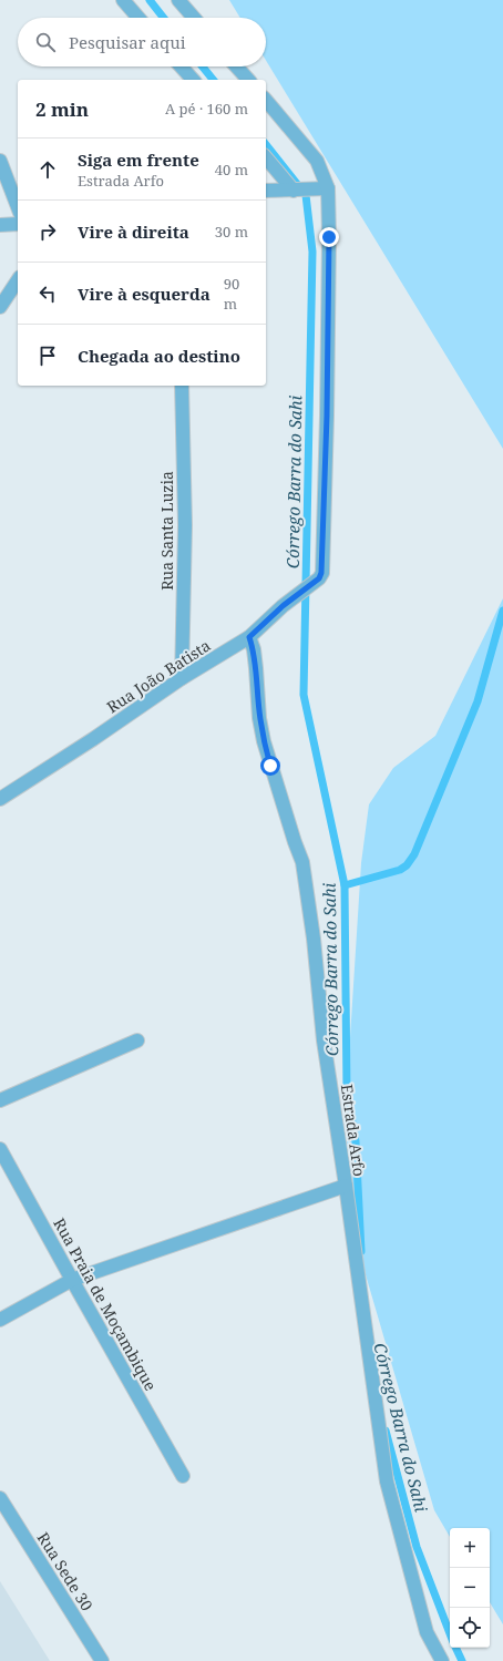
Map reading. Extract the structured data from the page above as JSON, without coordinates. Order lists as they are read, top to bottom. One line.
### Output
{"streets":{"street":["Rua Santa Luzia","Rua João Batista","Estrada Arfo","Rua Praia de Moçambique","Rua Sede 30"]},"crossings":[["Rua Santa Luzia","Rua João Batista"],["Rua João Batista","Estrada Arfo"],["Estrada Arfo","Rua Praia de Moçambique"]],"water":["Córrego Barra do Sahi"],"page":{"search":"Pesquisar aqui","heading":["2 min","A pé · 160 m"],"list":[["Siga em frente","Estrada Arfo","40 m"],["Vire à direita","30 m"],["Vire à esquerda","90 m"],"Chegada ao destino"],"map_buttons":["+","−"]}}
